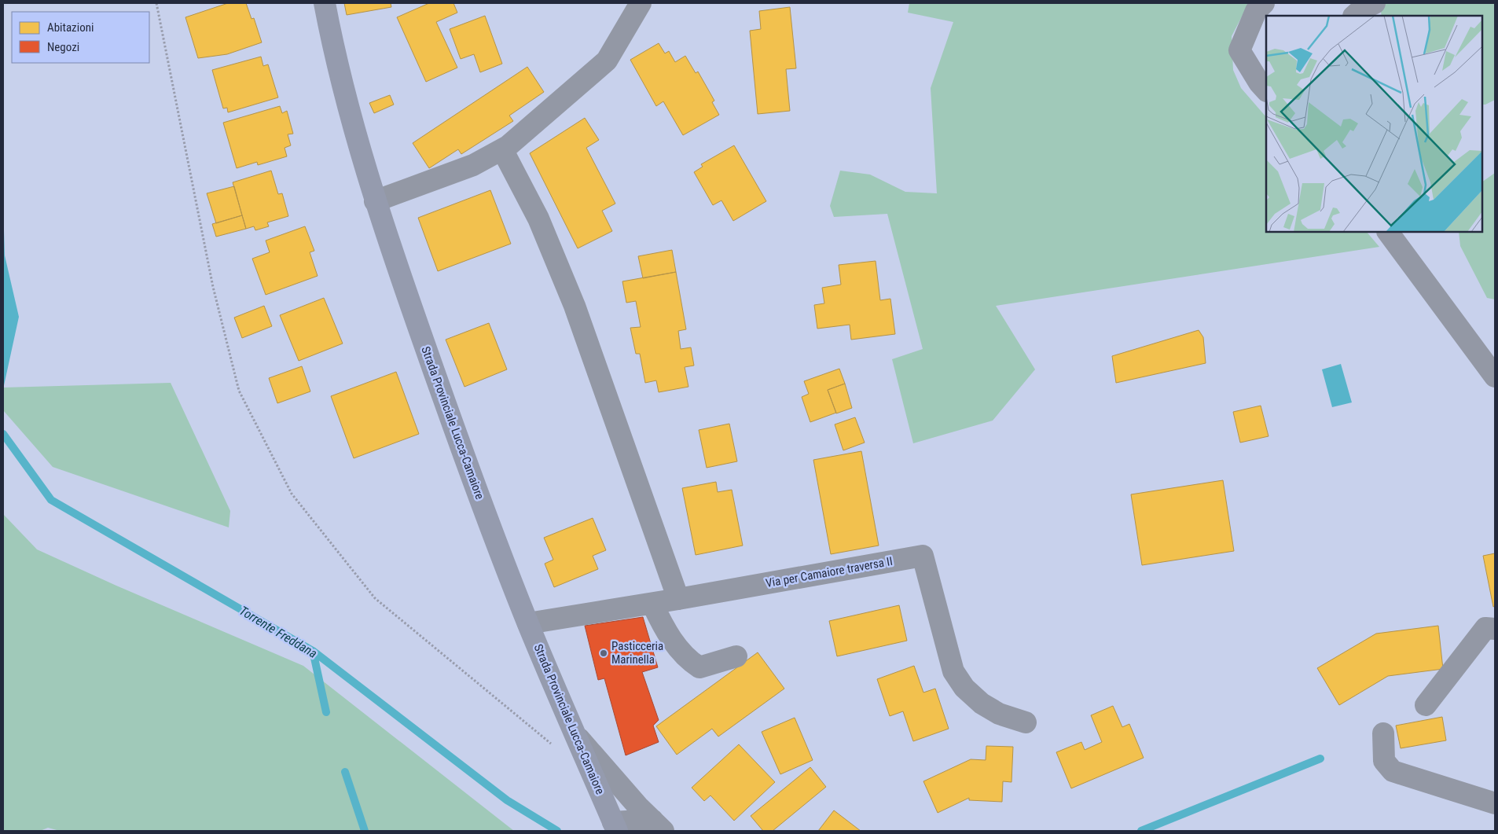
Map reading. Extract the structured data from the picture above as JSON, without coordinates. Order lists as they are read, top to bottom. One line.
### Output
{"streets":{"main road":["Strada Provinciale Lucca-Camaiore"],"street":["Via per Camaiore traversa II"]},"crossings":[["Strada Provinciale Lucca-Camaiore","Via per Camaiore traversa II"]],"water":["Torrente Freddana"],"places":["Pasticceria Marinella"],"legend":["Abitazioni","Negozi"]}
